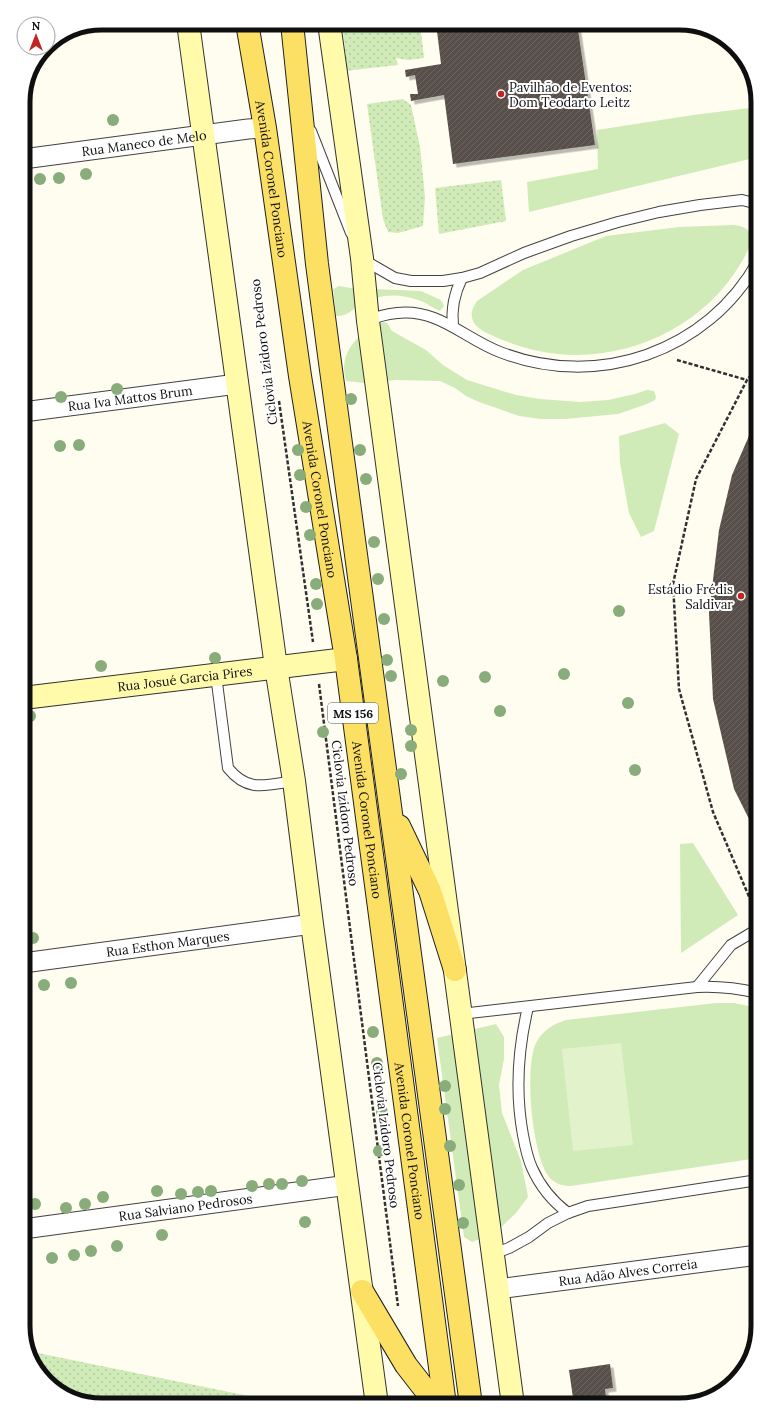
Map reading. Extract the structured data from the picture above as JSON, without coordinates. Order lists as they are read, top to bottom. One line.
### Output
{"streets":{"main road":["Avenida Coronel Ponciano","Rua Josué Garcia Pires","MS 156"],"street":["Rua Maneco de Melo","Rua Iva Mattos Brum","Rua Esthon Marques","Rua Salviano Pedrosos","Rua Adão Alves Correia"],"path":["Ciclovia Izidoro Pedroso"]},"crossings":[["Rua Maneco de Melo","Avenida Coronel Ponciano"],["Avenida Coronel Ponciano","Rua Josué Garcia Pires"],["Ciclovia Izidoro Pedroso","Rua Josué Garcia Pires"]],"places":["Pavilhão de Eventos: Dom Teodarto Leitz","Estádio Frédis Saldivar"],"north":"top"}
